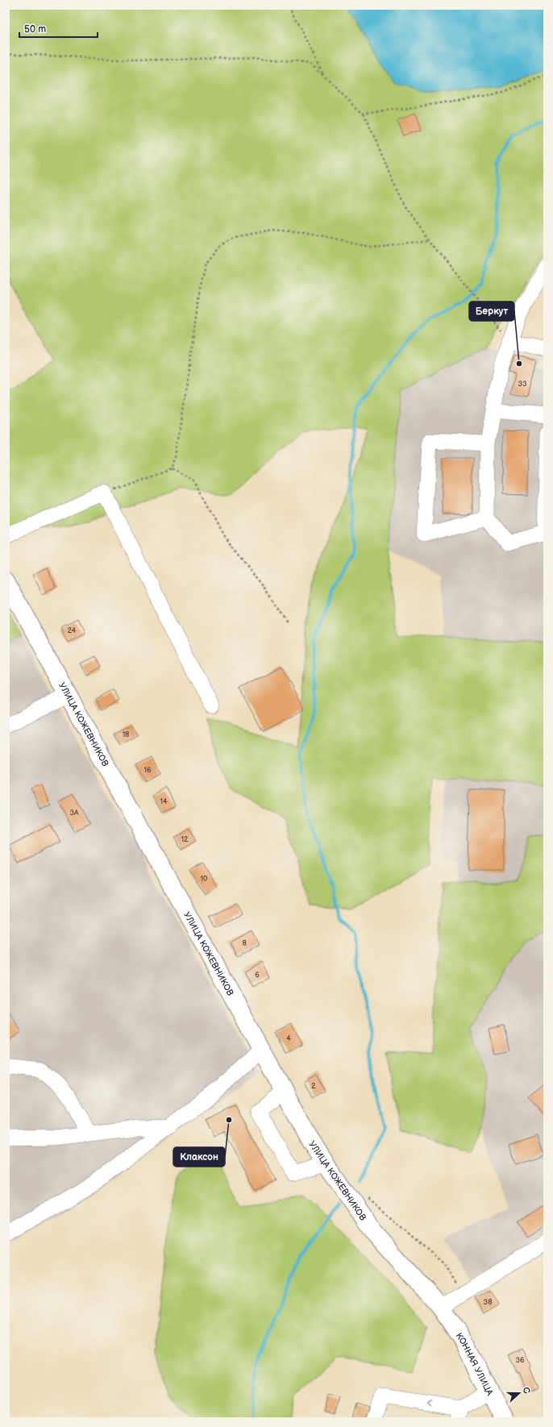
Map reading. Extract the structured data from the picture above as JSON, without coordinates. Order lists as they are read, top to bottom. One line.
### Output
{"streets":{"main road":["УЛИЦА КОЖЕВНИКОВ","КОННАЯ УЛИЦА"]},"crossings":[["УЛИЦА КОЖЕВНИКОВ","КОННАЯ УЛИЦА"]],"places":["Беркут","Клаксон"],"house_numbers":["33","24","18","16","14","3А","12","10","8","6","4","2","38","36"],"scale_bar":"50 m","north":"right"}
